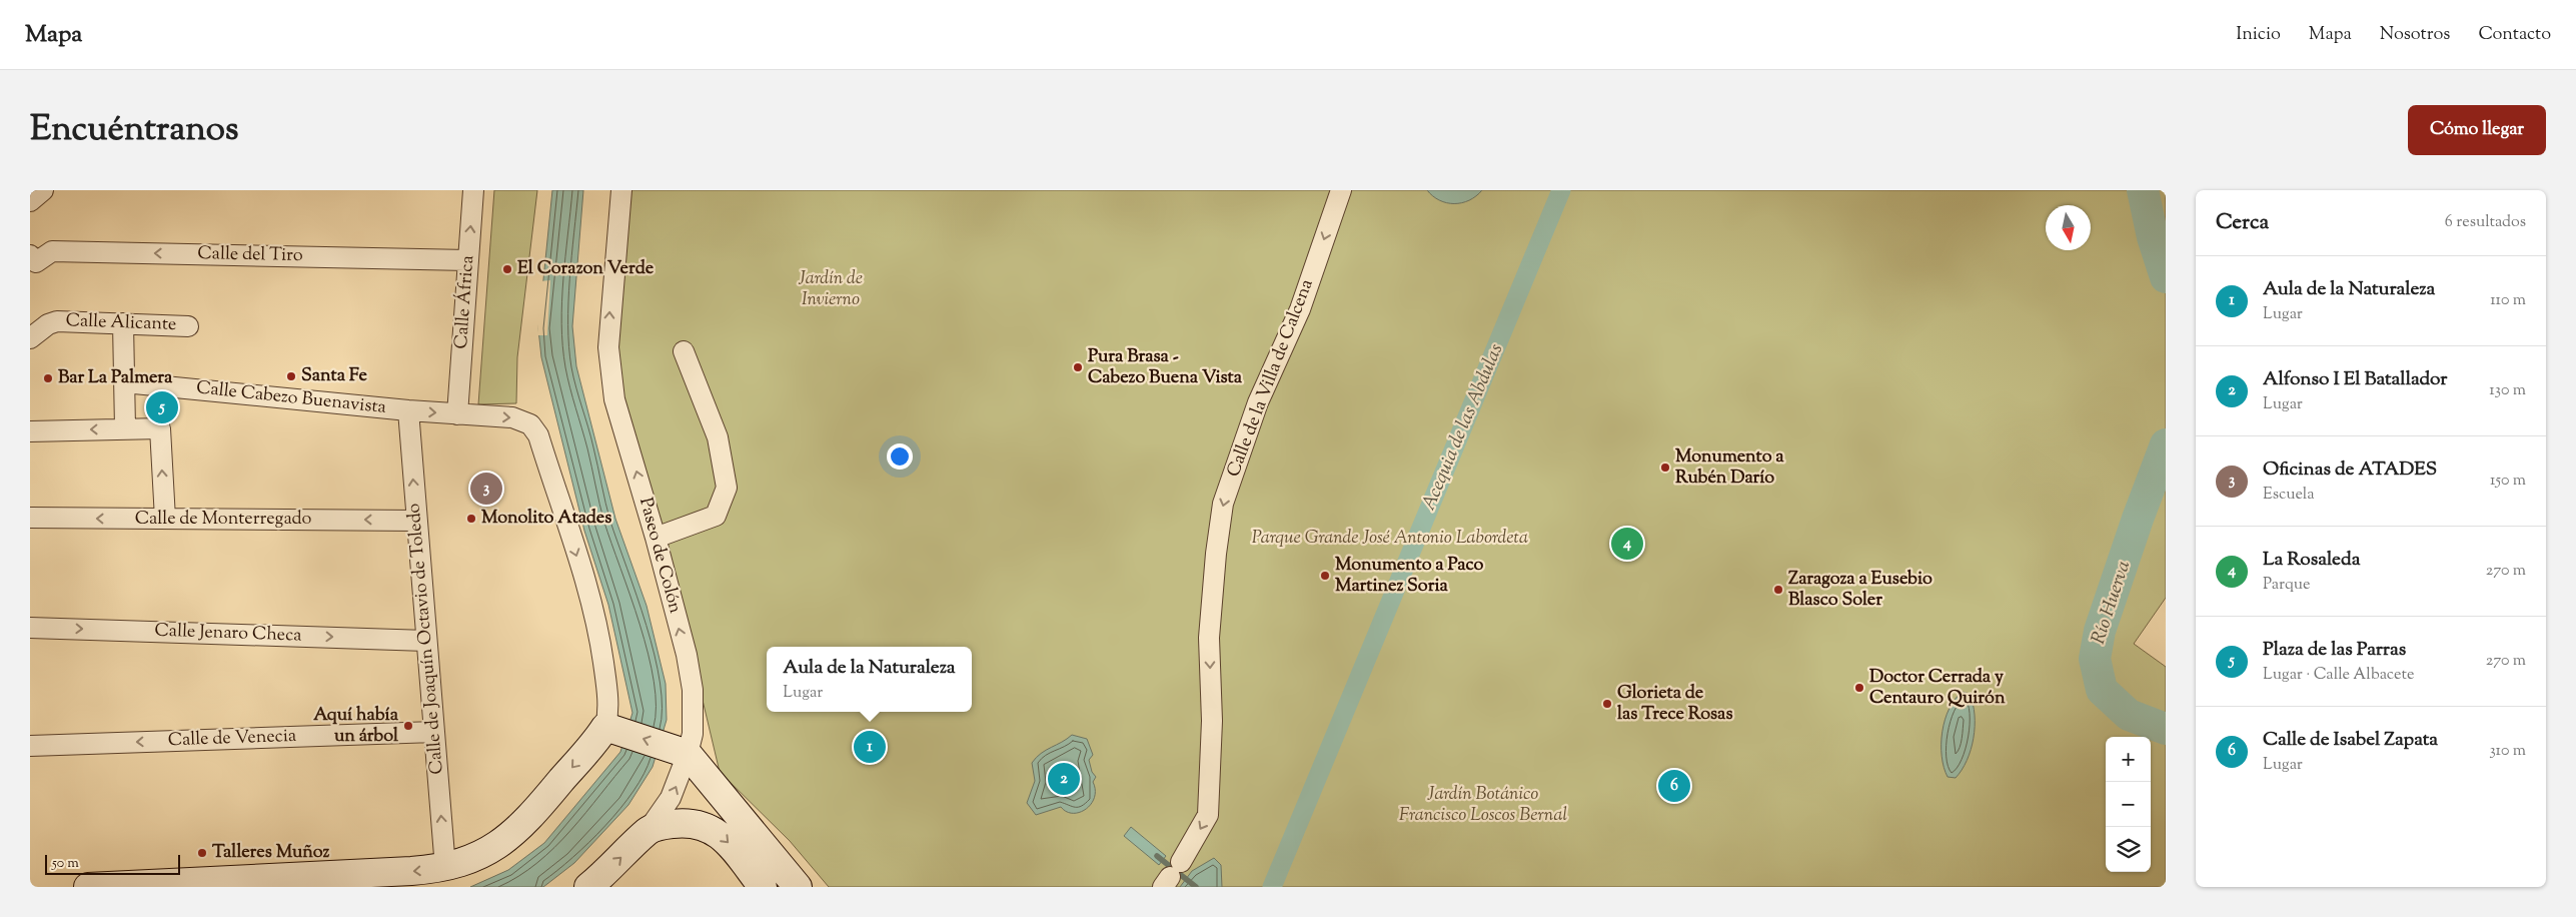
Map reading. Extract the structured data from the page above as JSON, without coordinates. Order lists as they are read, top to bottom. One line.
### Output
{"streets":{"main road":["Paseo de Colón"],"street":["Calle del Tiro","Calle África","Calle Alicante","Calle de la Villa de Calcena","Calle Cabezo Buenavista","Calle de Monterregado","Calle Jenaro Checa","Calle de Joaquín Octavio de Toledo","Calle de Venecia"]},"crossings":[["Calle del Tiro","Calle África"],["Calle África","Calle Cabezo Buenavista"],["Calle Cabezo Buenavista","Calle de Joaquín Octavio de Toledo"],["Calle de Monterregado","Calle de Joaquín Octavio de Toledo"],["Calle Jenaro Checa","Calle de Joaquín Octavio de Toledo"],["Calle de Joaquín Octavio de Toledo","Calle de Venecia"]],"one_way":["Calle del Tiro","Calle de la Villa de Calcena","Calle Cabezo Buenavista","Calle de Monterregado","Paseo de Colón","Calle Jenaro Checa","Calle de Joaquín Octavio de Toledo","Calle de Venecia"],"water":["Acequia de las Abdulas","Río Huerva"],"parks":["Jardín de Invierno","Parque Grande José Antonio Labordeta","Jardín Botánico Francisco Loscos Bernal"],"places":["El Corazon Verde","Pura Brasa - Cabezo Buena Vista","Santa Fe","Bar La Palmera","Monumento a Rubén Darío","Monolito Atades","Monumento a Paco Martinez Soria","Zaragoza a Eusebio Blasco Soler","Doctor Cerrada y Centauro Quirón","Glorieta de las Trece Rosas","Aquí había un árbol","Talleres Muñoz"],"scale_bar":"50 m","north":"bottom","page":{"header":"Mapa","nav":["Inicio","Mapa","Nosotros","Contacto"],"title":"Encuéntranos","buttons":"Cómo llegar","heading":["Cerca","6 resultados"],"list":[{"mark":"1","name":"Aula de la Naturaleza","note":"Lugar","value":"110 m"},{"mark":"2","name":"Alfonso I El Batallador","note":"Lugar","value":"130 m"},{"mark":"3","name":"Oficinas de ATADES","note":"Escuela","value":"150 m"},{"mark":"4","name":"La Rosaleda","note":"Parque","value":"270 m"},{"mark":"5","name":"Plaza de las Parras","note":"Lugar · Calle Albacete","value":"270 m"},{"mark":"6","name":"Calle de Isabel Zapata","note":"Lugar","value":"310 m"}],"pins":["5","3","4","1","2","6"],"popup":["Aula de la Naturaleza","Lugar"],"map_buttons":["+","−"],"scale":"50 m"}}
